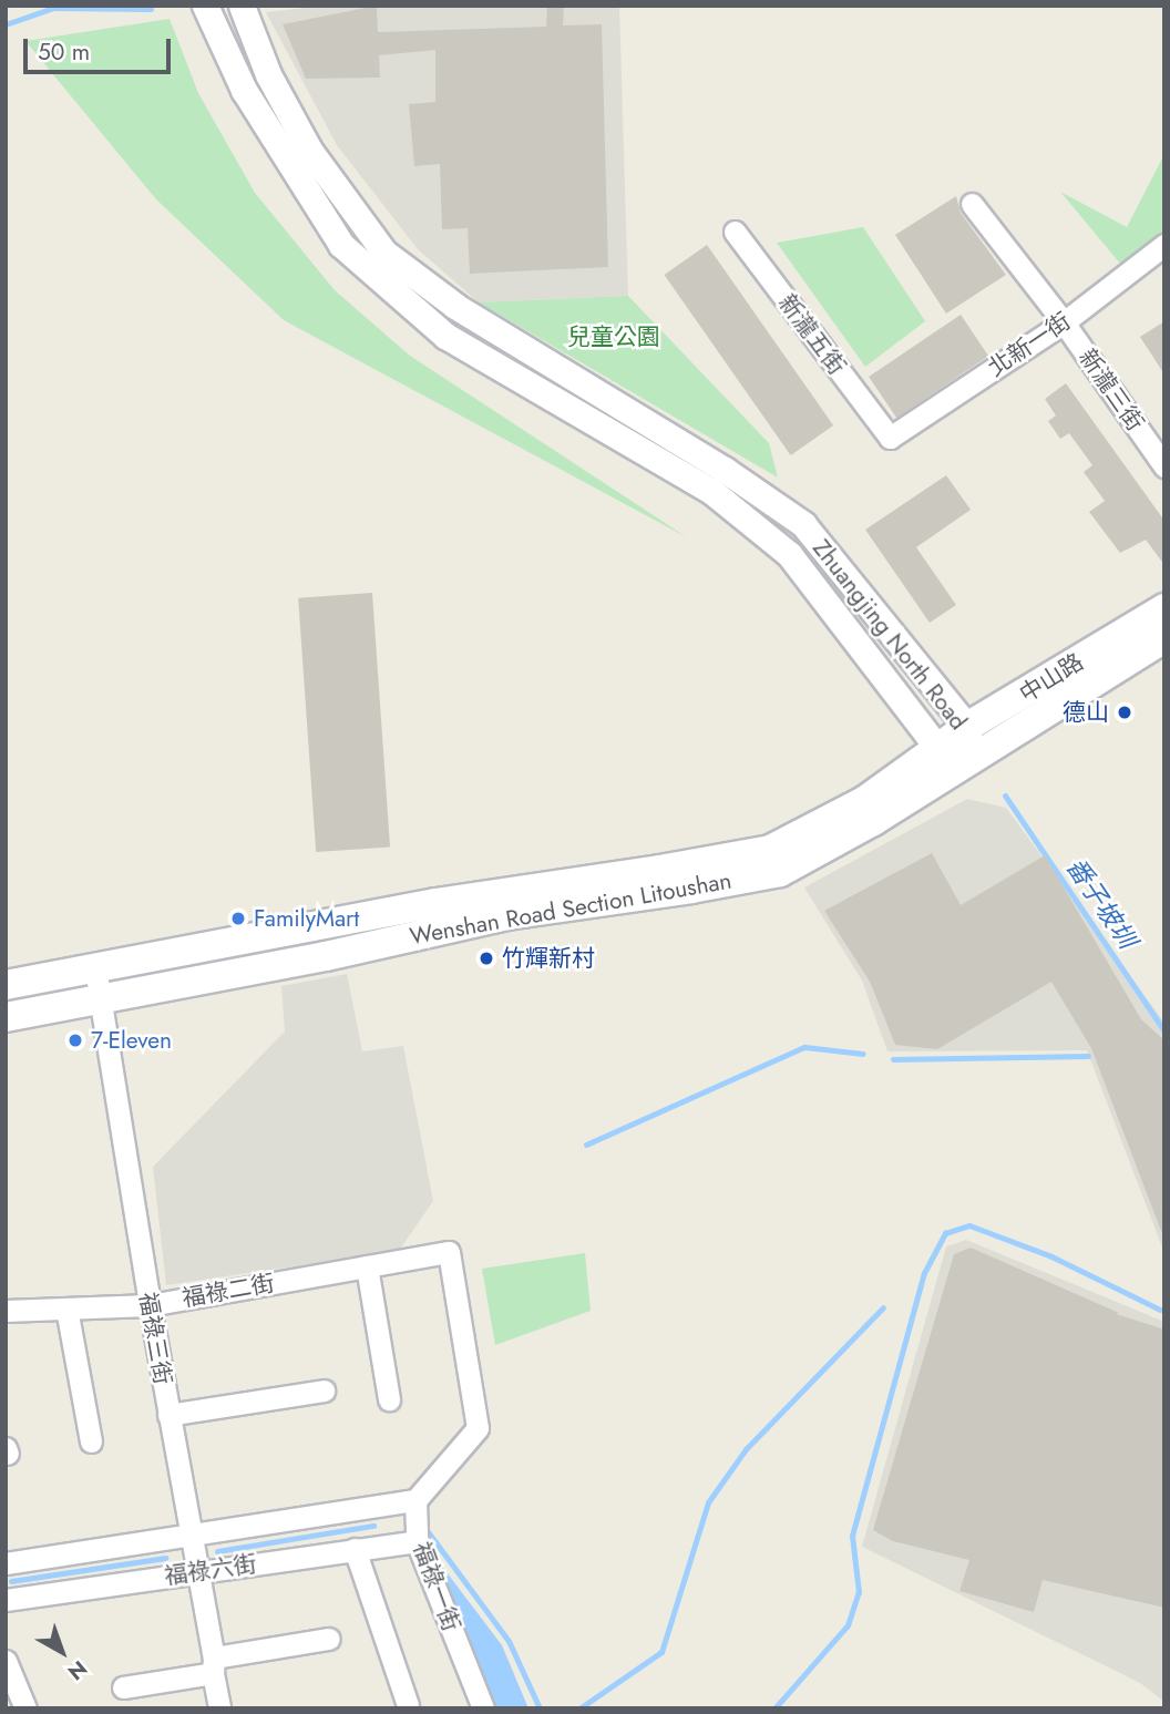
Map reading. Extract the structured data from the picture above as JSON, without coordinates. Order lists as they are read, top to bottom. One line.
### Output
{"streets":{"main road":["中山路","Wenshan Road Section Litoushan"],"street":["新瀧五街","北新一街","新瀧三街","Zhuangjing North Road","福祿二街","福祿三街","福祿六街","福祿一街"]},"crossings":[["新瀧五街","北新一街"],["北新一街","新瀧三街"],["Zhuangjing North Road","中山路"],["Zhuangjing North Road","Wenshan Road Section Litoushan"],["中山路","Wenshan Road Section Litoushan"],["Wenshan Road Section Litoushan","福祿三街"],["福祿二街","福祿三街"],["福祿二街","福祿六街"],["福祿二街","福祿一街"],["福祿三街","福祿六街"],["福祿六街","福祿一街"]],"water":["番子坡圳"],"parks":["兒童公園"],"places":["德山","FamilyMart","竹輝新村","7-Eleven"],"scale_bar":"50 m","north":"bottom right"}
